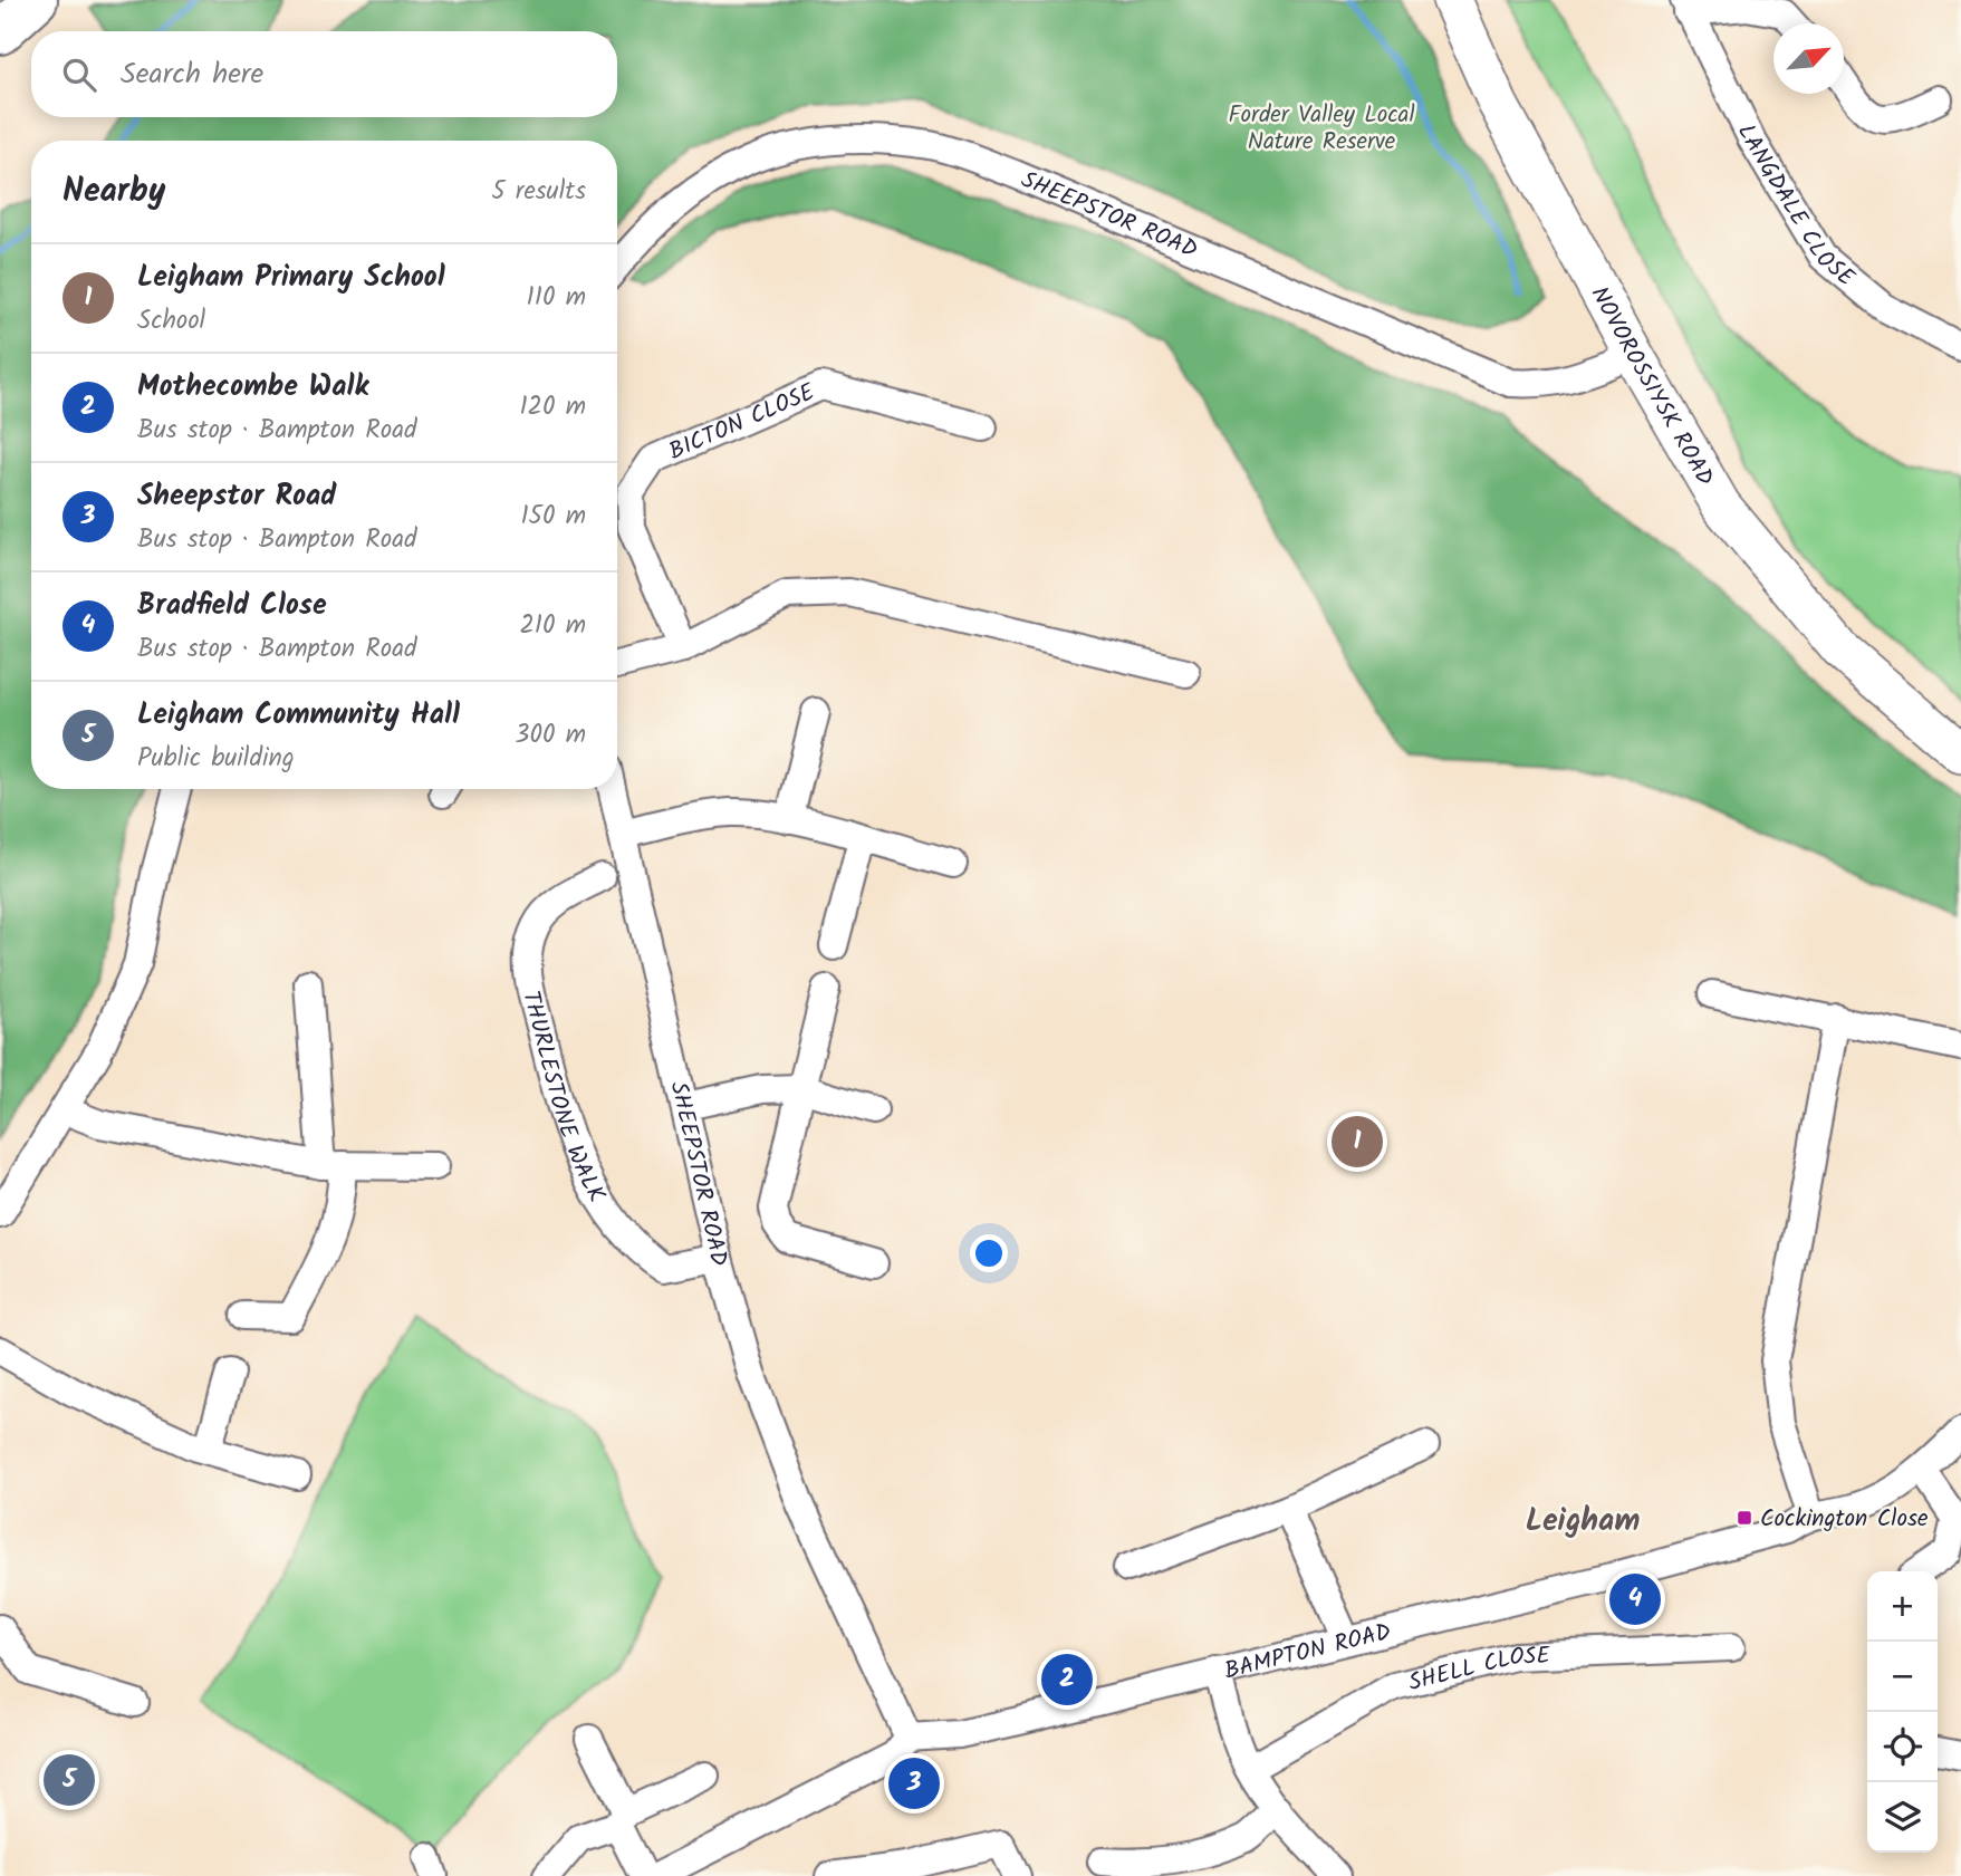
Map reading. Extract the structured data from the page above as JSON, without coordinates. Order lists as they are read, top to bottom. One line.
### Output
{"streets":{"main road":["NOVOROSSIYSK ROAD"],"street":["LANGDALE CLOSE","SHEEPSTOR ROAD","BICTON CLOSE","THURLESTONE WALK","BAMPTON ROAD","SHELL CLOSE"]},"crossings":[["SHEEPSTOR ROAD","NOVOROSSIYSK ROAD"],["SHEEPSTOR ROAD","THURLESTONE WALK"],["SHEEPSTOR ROAD","BAMPTON ROAD"]],"districts":["Leigham"],"parks":["Forder Valley Local Nature Reserve"],"places":{"transit":["Cockington Close"]},"north":"top right","page":{"search":"Search here","heading":["Nearby","5 results"],"list":[{"mark":"1","name":"Leigham Primary School","note":"School","value":"110 m"},{"mark":"2","name":"Mothecombe Walk","note":"Bus stop · Bampton Road","value":"120 m"},{"mark":"3","name":"Sheepstor Road","note":"Bus stop · Bampton Road","value":"150 m"},{"mark":"4","name":"Bradfield Close","note":"Bus stop · Bampton Road","value":"210 m"},{"mark":"5","name":"Leigham Community Hall","note":"Public building","value":"300 m"}],"pins":["1","4","2","5","3"],"map_buttons":["+","−"]}}
